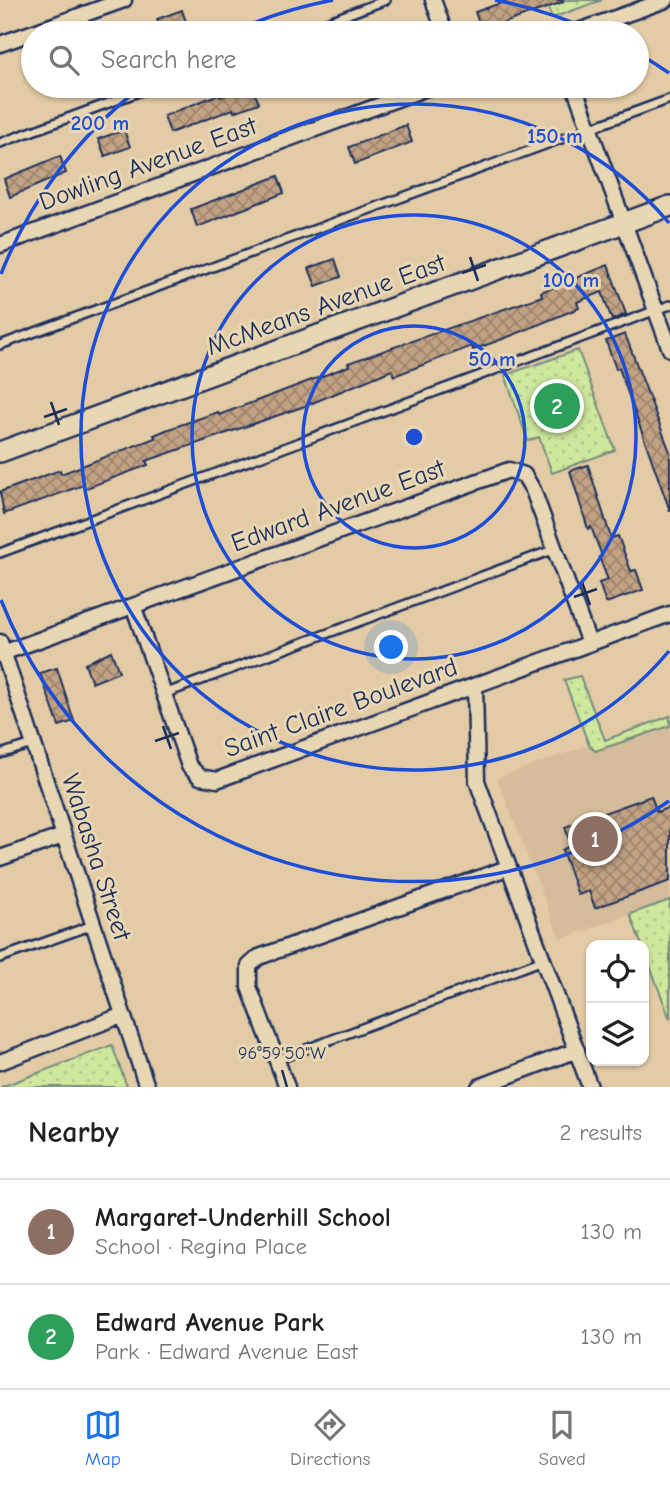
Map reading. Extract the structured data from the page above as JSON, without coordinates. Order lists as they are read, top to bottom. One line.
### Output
{"streets":{"street":["Dowling Avenue East","McMeans Avenue East","Edward Avenue East","Saint Claire Boulevard","Wabasha Street"]},"crossings":[["Edward Avenue East","Saint Claire Boulevard"],["Edward Avenue East","Wabasha Street"]],"page":{"search":"Search here","pins":["2","1"],"heading":["Nearby","2 results"],"list":[{"mark":"1","name":"Margaret-Underhill School","note":"School · Regina Place","value":"130 m"},{"mark":"2","name":"Edward Avenue Park","note":"Park · Edward Avenue East","value":"130 m"}],"nav":["Map","Directions","Saved"]},"coordinates":["96°59'50\"W"],"rings":["200 m","150 m","100 m","50 m"]}
